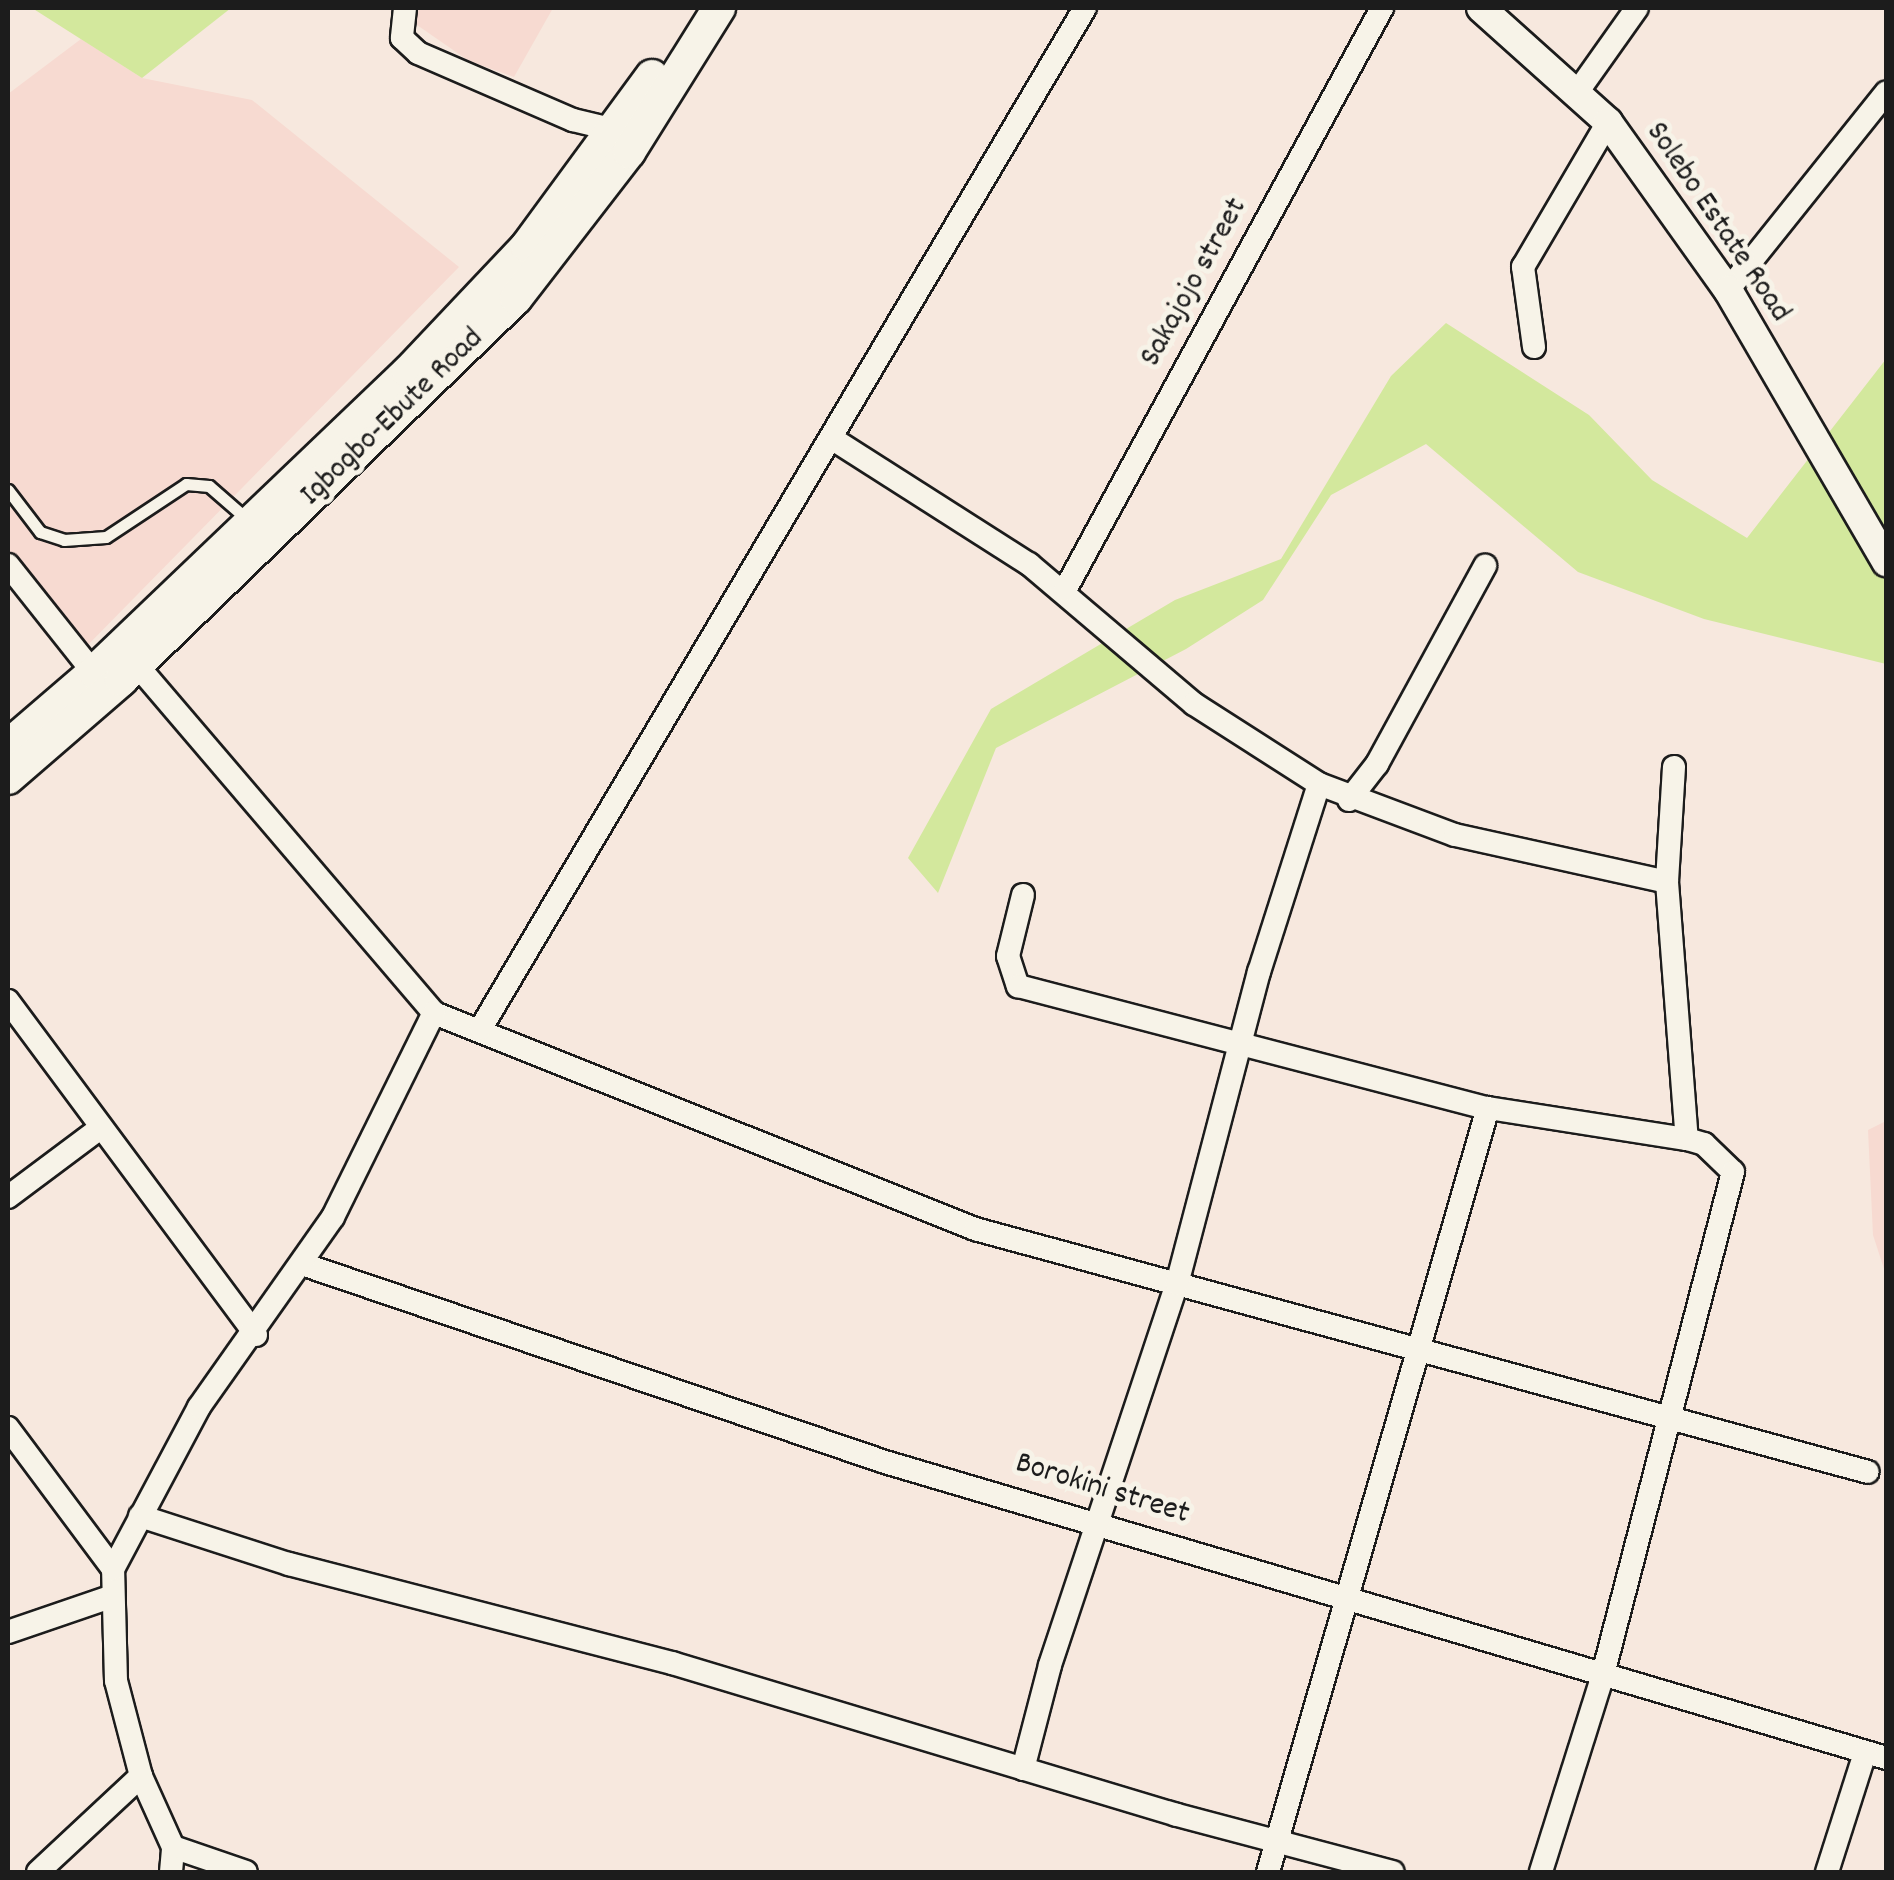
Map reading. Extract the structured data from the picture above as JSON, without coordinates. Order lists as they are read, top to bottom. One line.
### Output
{"streets":{"main road":["Igbogbo-Ebute Road"],"street":["Solebo Estate Road","Sakajojo street","Borokini street"]}}
